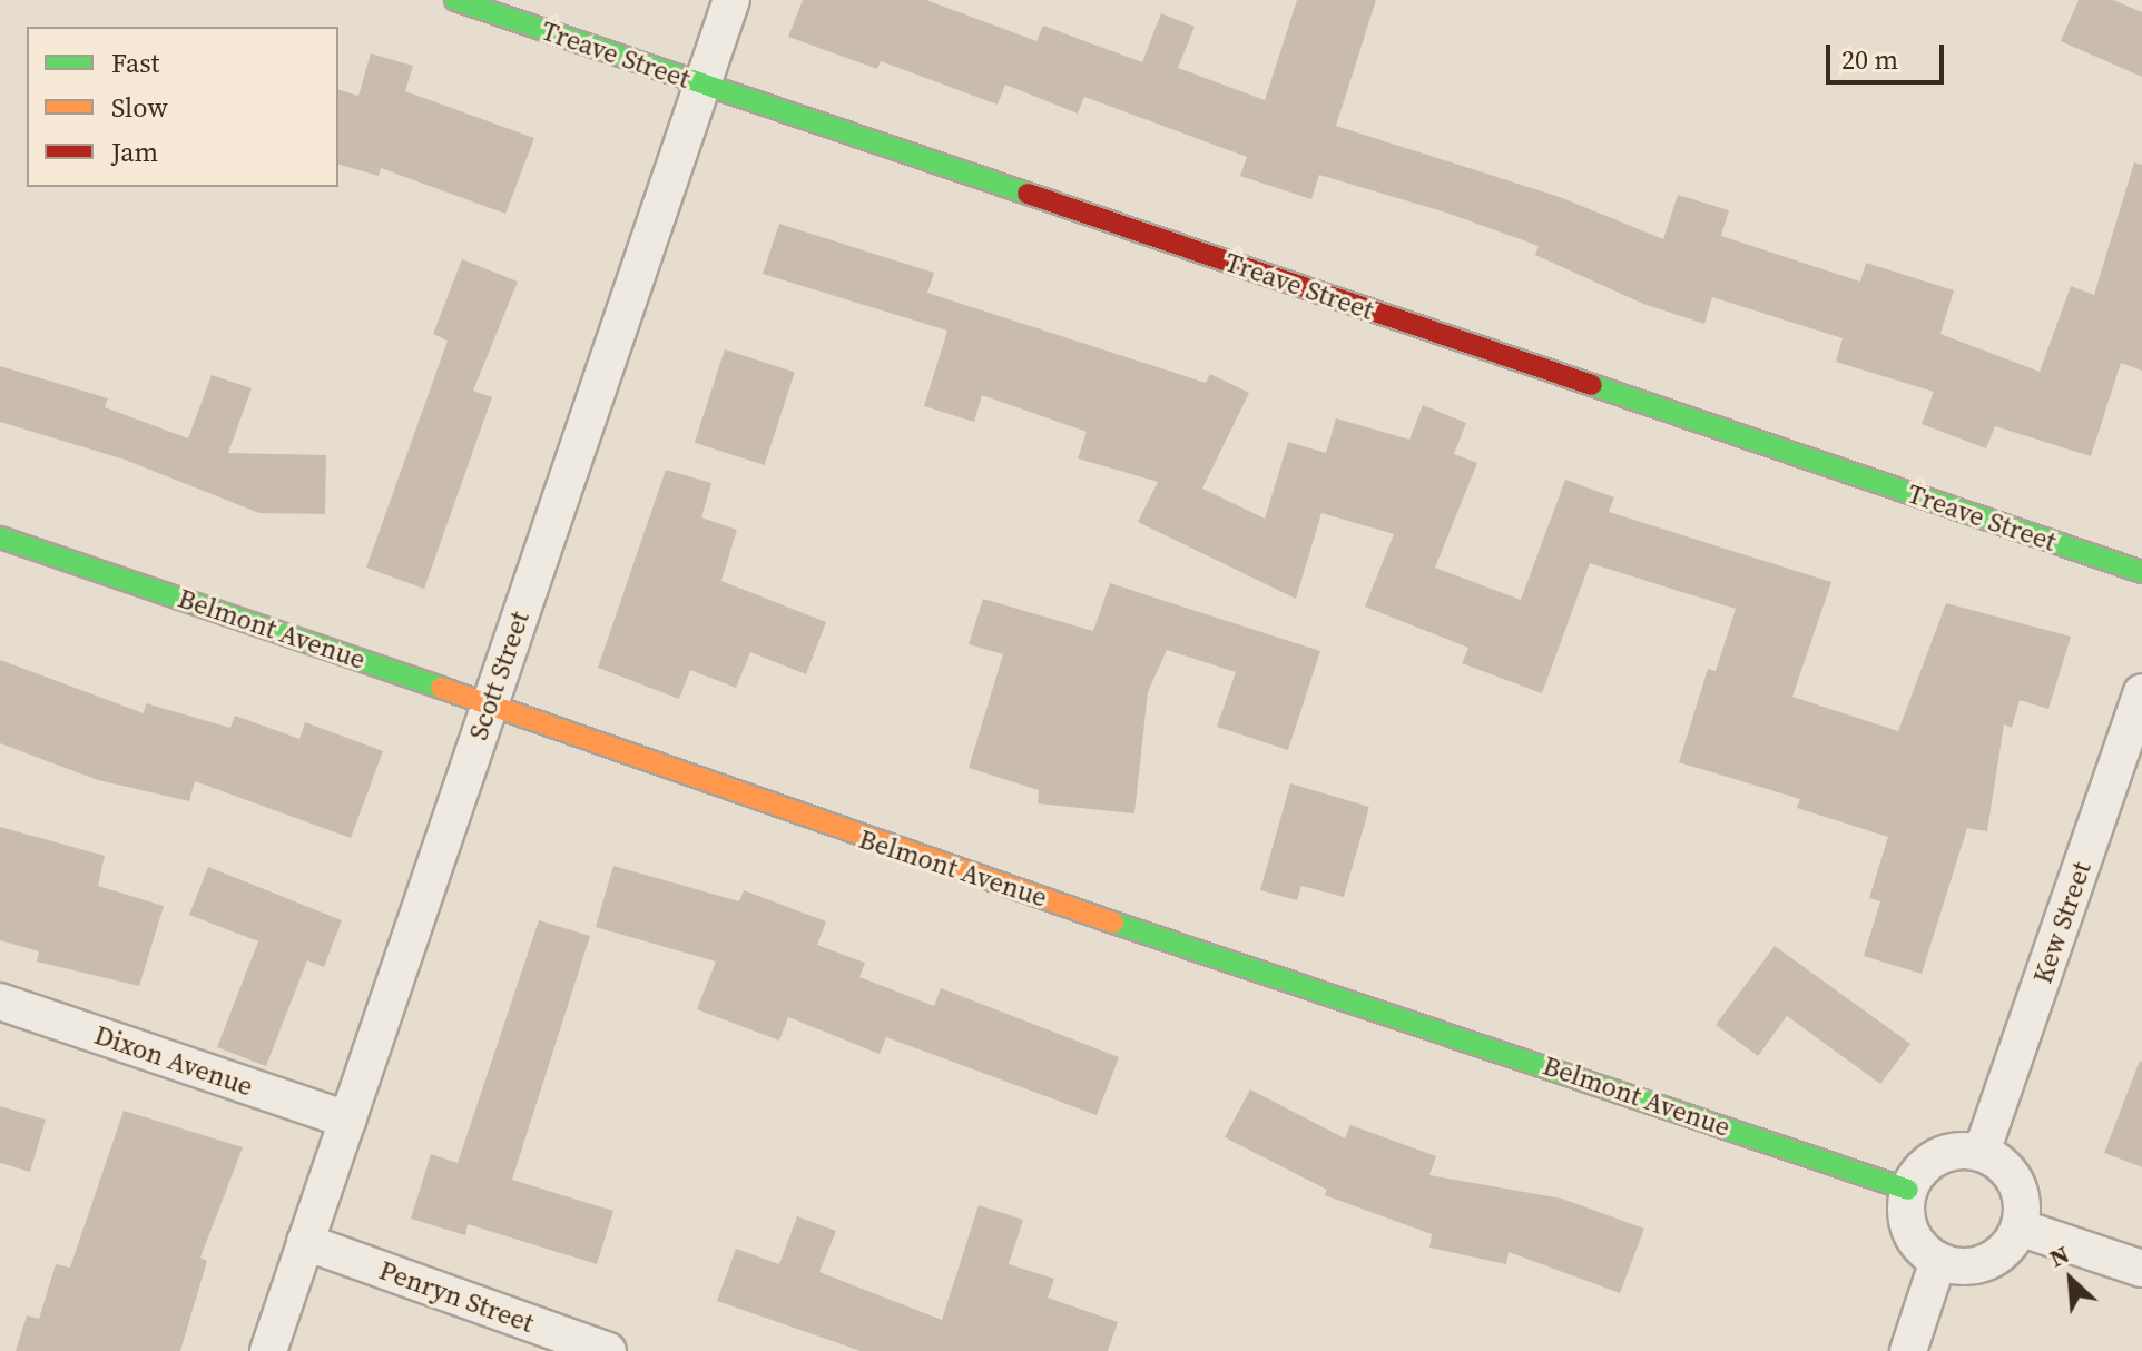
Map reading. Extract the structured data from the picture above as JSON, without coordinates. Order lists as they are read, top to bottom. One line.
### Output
{"streets":{"street":["Treave Street","Belmont Avenue","Scott Street","Kew Street","Dixon Avenue","Penryn Street"]},"crossings":[["Treave Street","Scott Street"],["Belmont Avenue","Scott Street"],["Belmont Avenue","Kew Street"],["Scott Street","Dixon Avenue"],["Scott Street","Penryn Street"]],"legend":["Fast","Slow","Jam"],"scale_bar":"20 m","north":"top left"}
